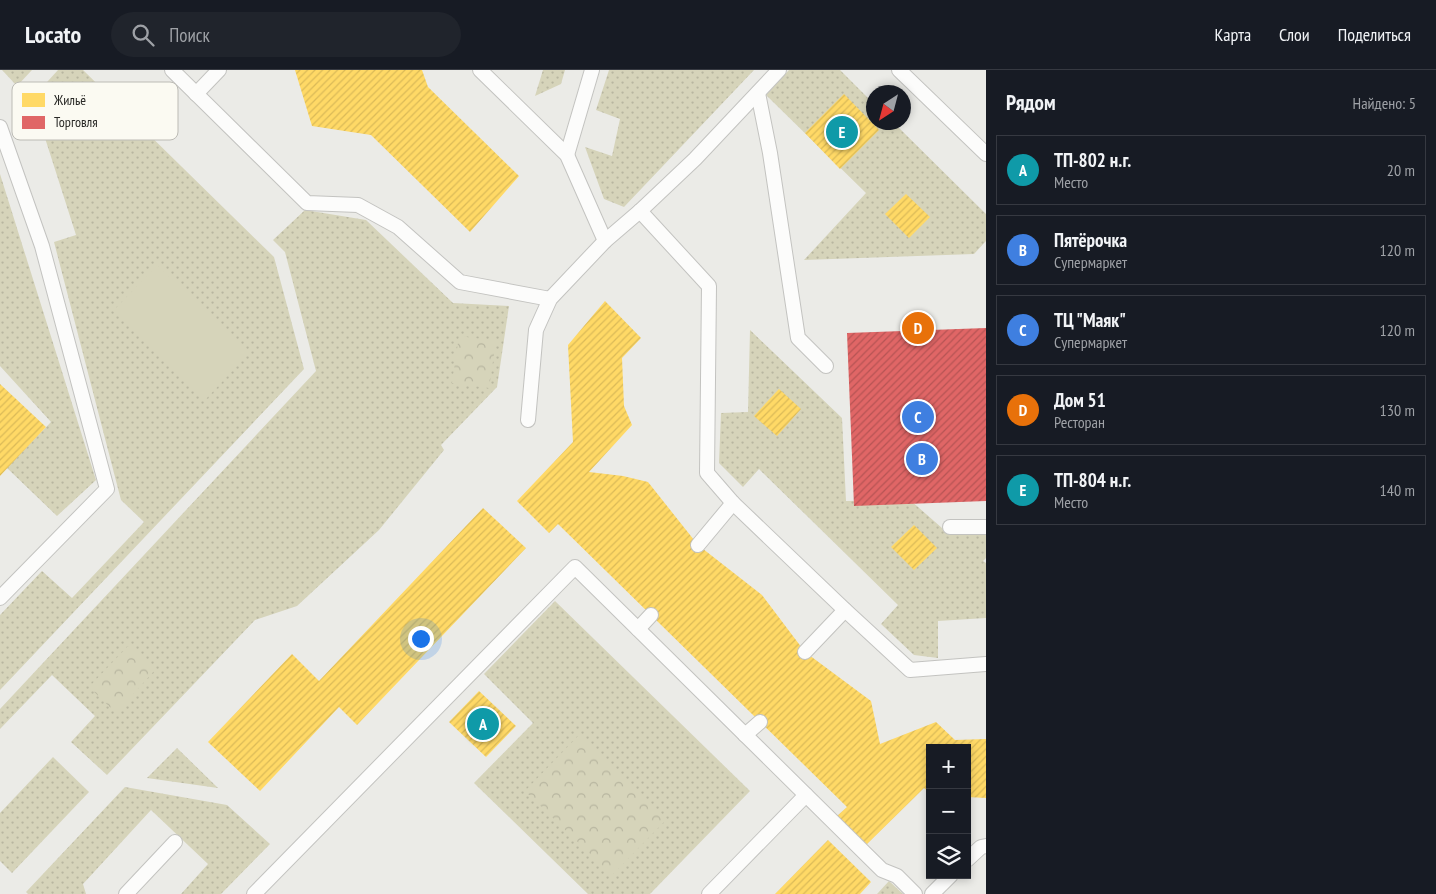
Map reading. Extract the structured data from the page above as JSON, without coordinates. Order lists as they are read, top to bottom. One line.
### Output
{"legend":["Жильё","Торговля"],"north":"bottom left","page":{"header":"Locato","search":"Поиск","nav":["Карта","Слои","Поделиться"],"heading":["Рядом","Найдено: 5"],"pins":["E","D","C","B","A"],"list":[{"mark":"A","name":"ТП-802 н.г.","note":"Место","value":"20 m"},{"mark":"B","name":"Пятёрочка","note":"Супермаркет","value":"120 m"},{"mark":"C","name":"ТЦ \"Маяк\"","note":"Супермаркет","value":"120 m"},{"mark":"D","name":"Дом 51","note":"Ресторан","value":"130 m"},{"mark":"E","name":"ТП-804 н.г.","note":"Место","value":"140 m"}],"map_buttons":["+","−"]}}
